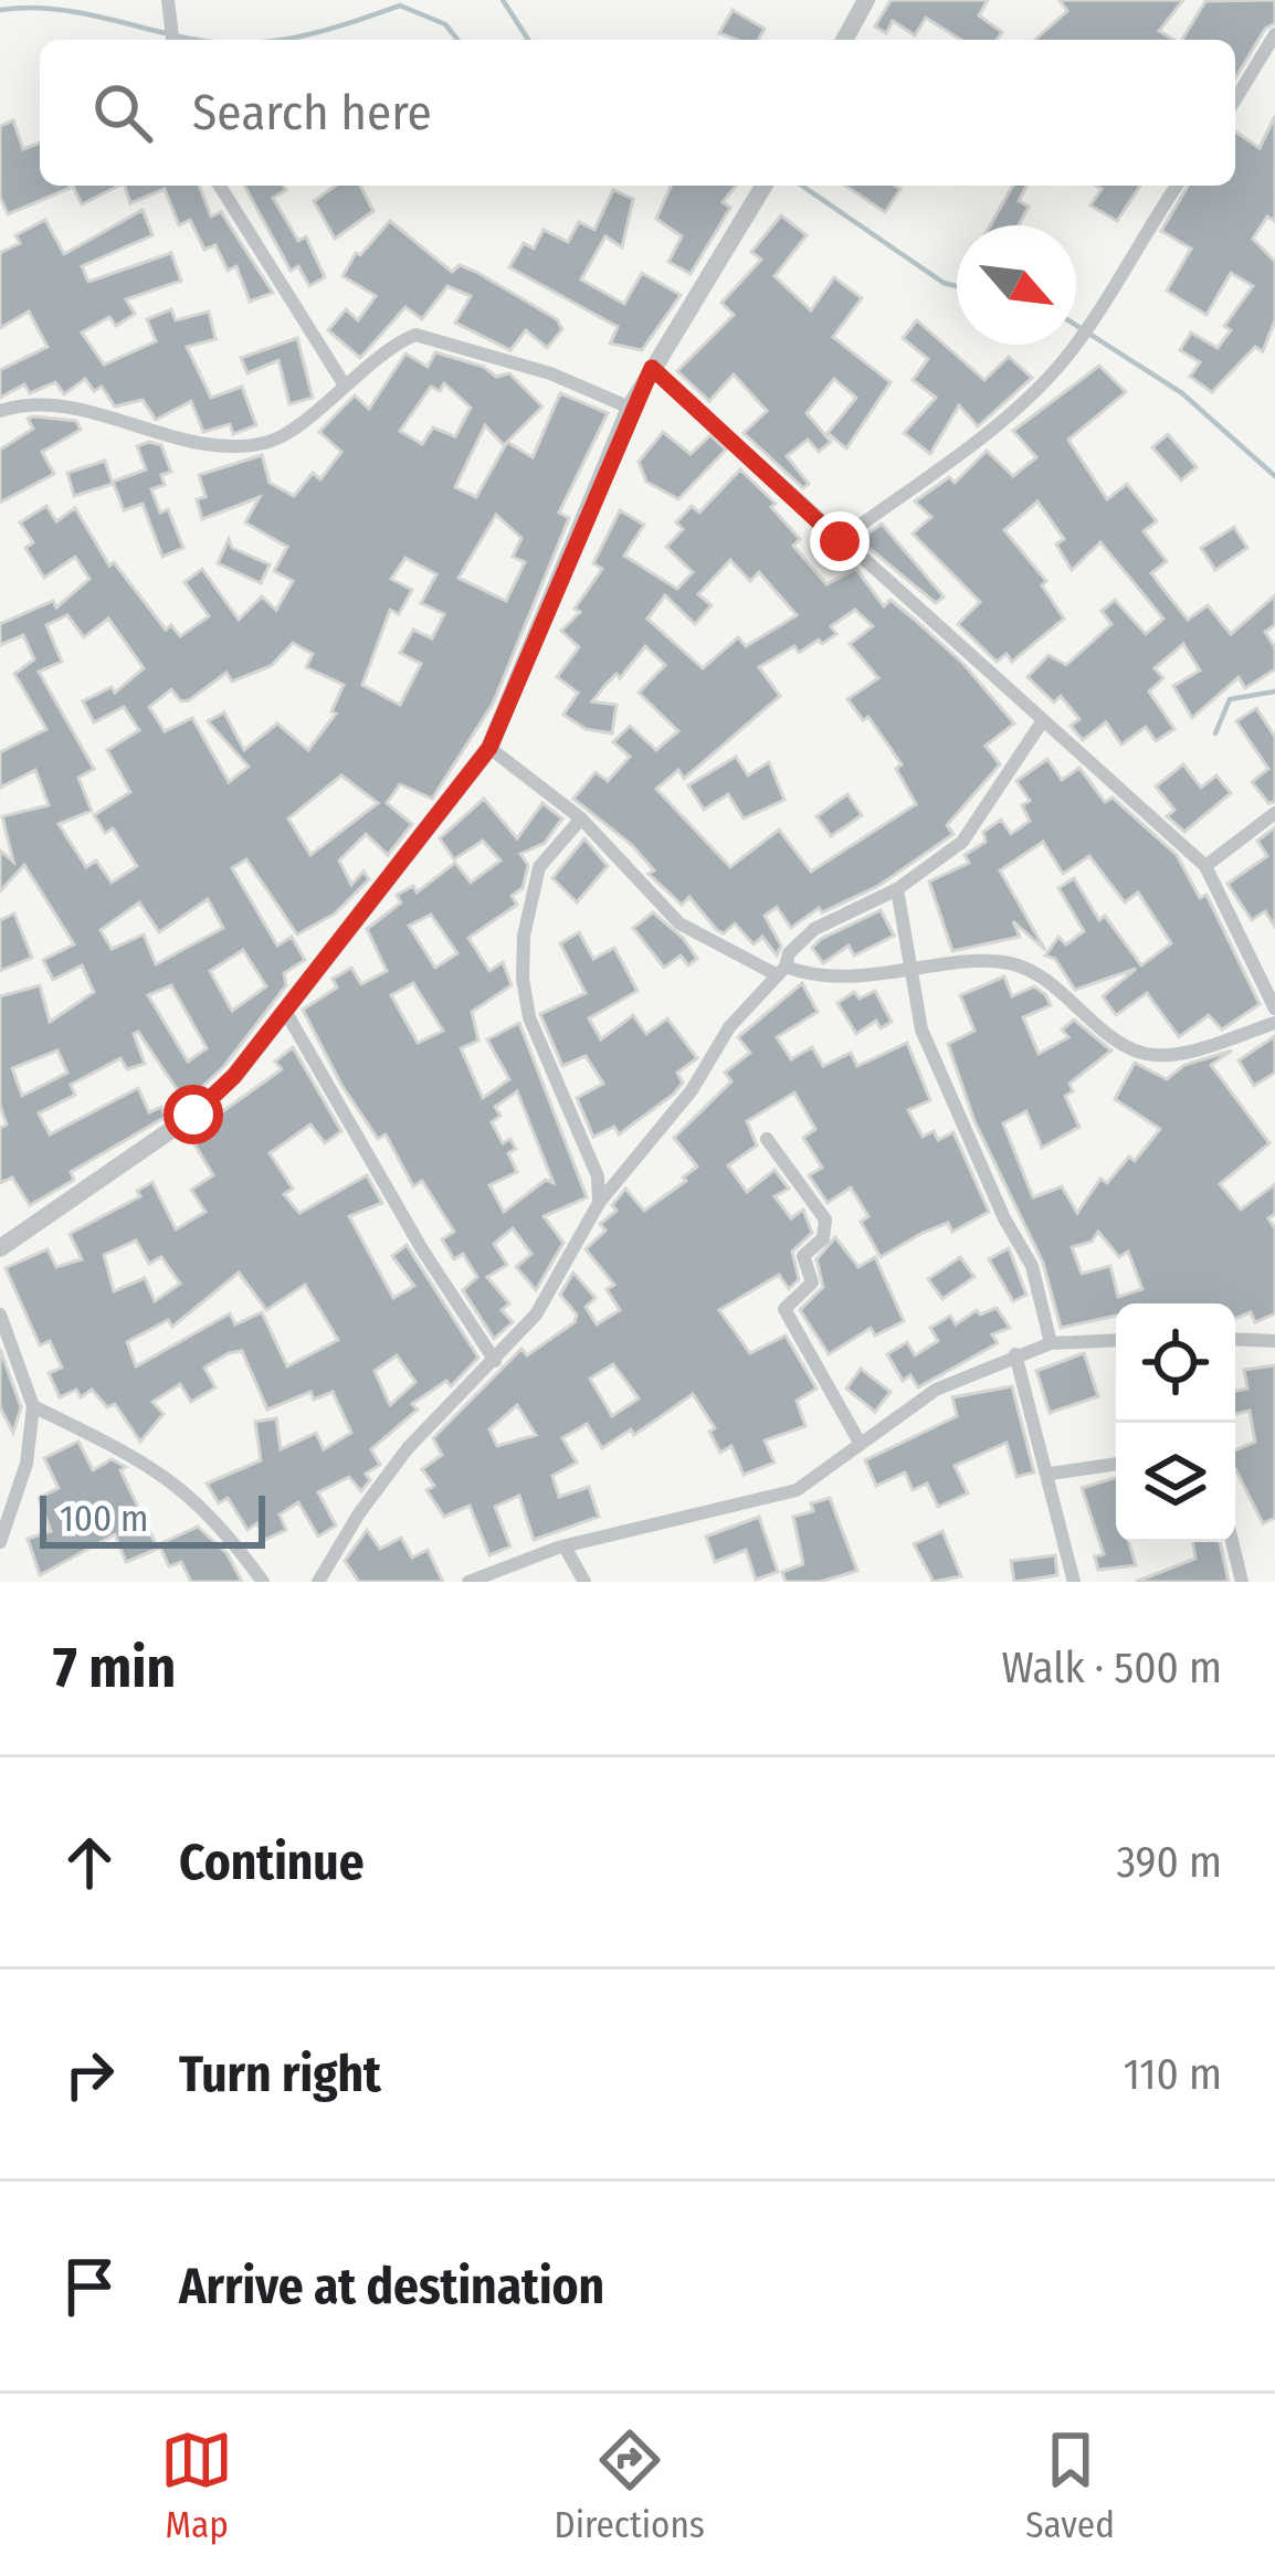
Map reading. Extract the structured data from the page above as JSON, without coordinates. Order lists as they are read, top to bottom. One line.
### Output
{"scale_bar":"100 m","north":"bottom right","page":{"search":"Search here","scale":"100 m","heading":["7 min","Walk · 500 m"],"list":[["Continue","390 m"],["Turn right","110 m"],"Arrive at destination"],"nav":["Map","Directions","Saved"]}}
